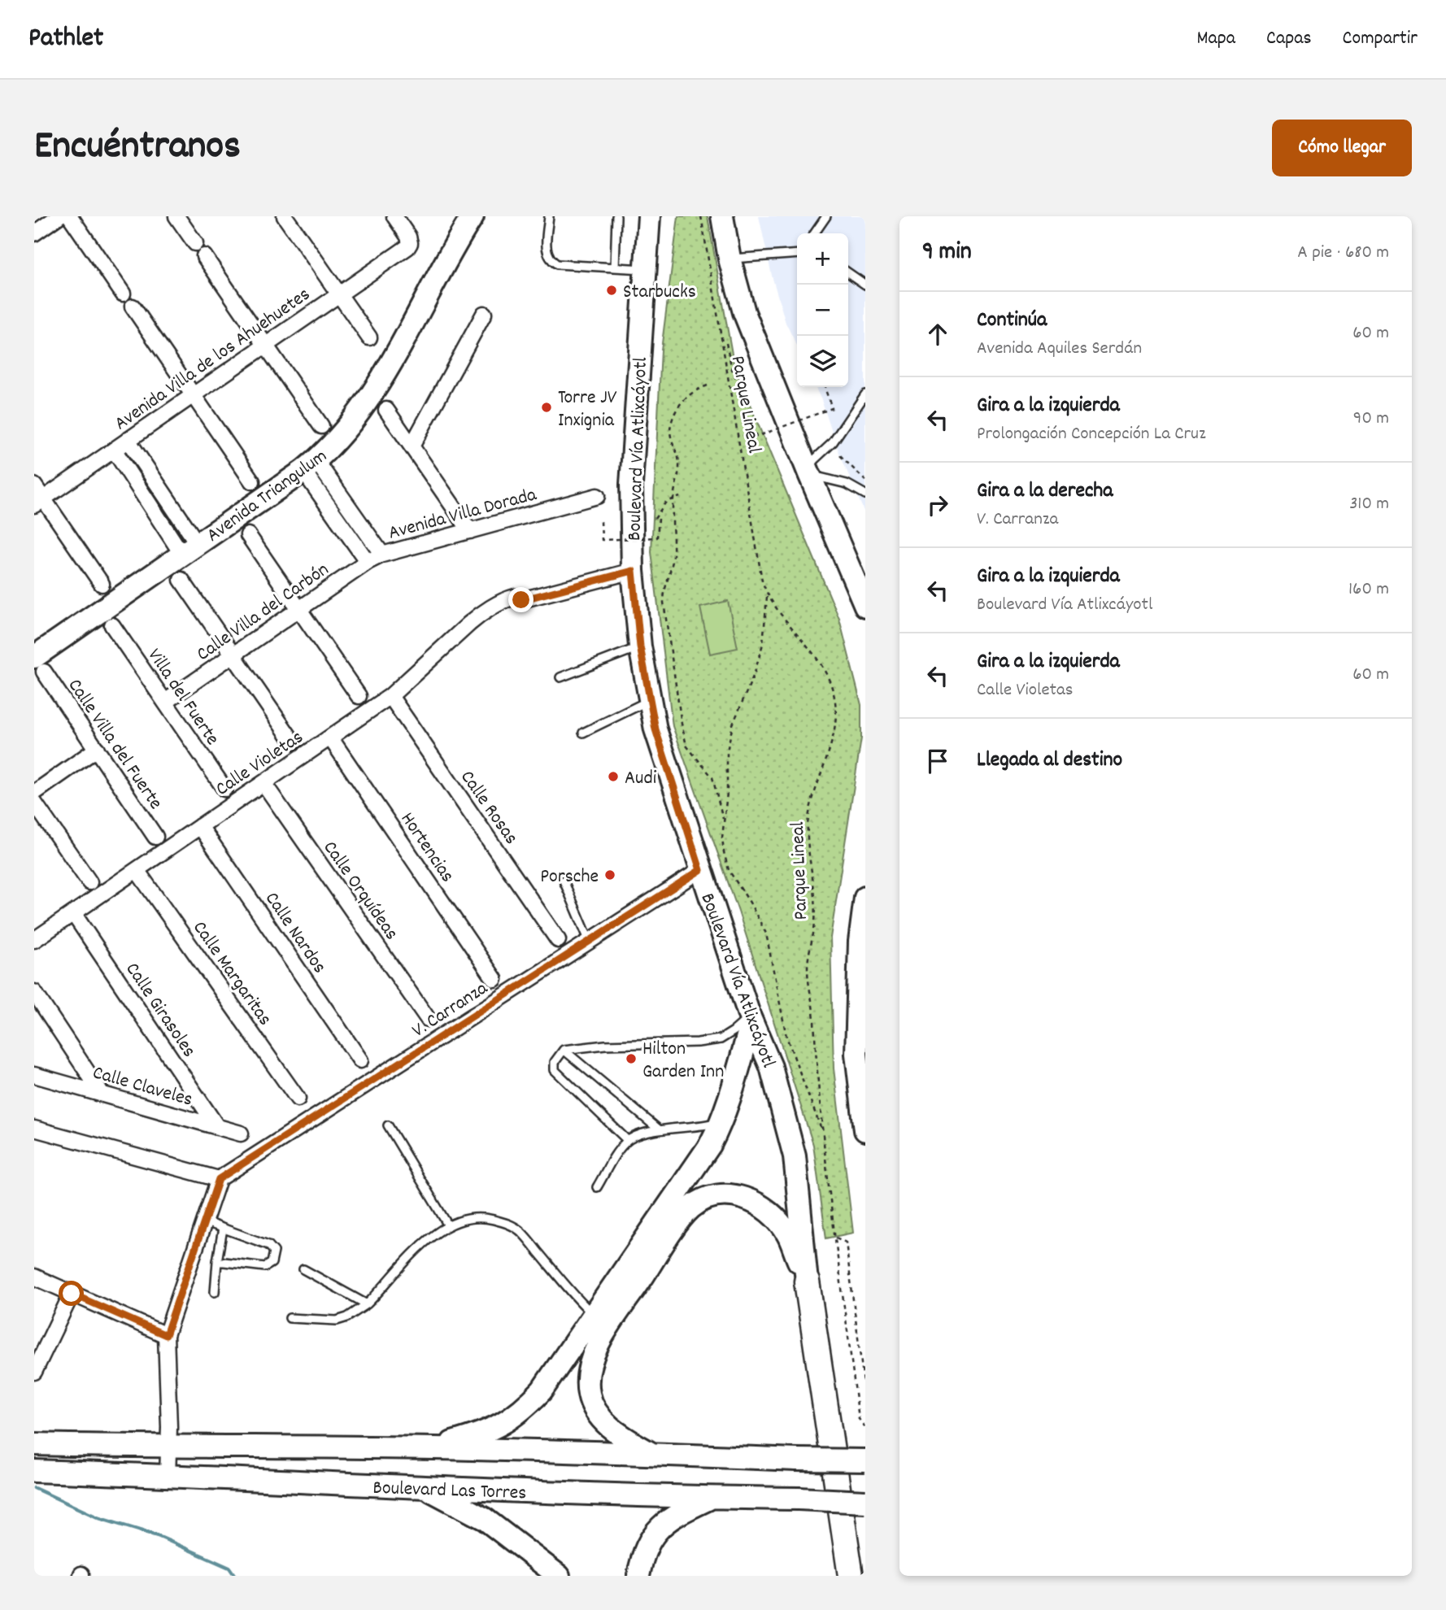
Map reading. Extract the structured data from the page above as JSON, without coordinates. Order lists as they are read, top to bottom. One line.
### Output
{"streets":{"main road":["Boulevard Vía Atlixcáyotl","Avenida Triangulum","Boulevard Las Torres"],"street":["Avenida Villa de los Ahuehuetes","Avenida Villa Dorada","Calle Villa del Carbón","Villa del Fuerte","Calle Villa del Fuerte","Calle Violetas","Calle Rosas","Hortencias","Calle Orquídeas","Calle Nardos","Calle Margaritas","V. Carranza","Calle Girasoles","Calle Claveles"],"path":["Parque Lineal"]},"crossings":[["Boulevard Vía Atlixcáyotl","Calle Violetas"],["Boulevard Vía Atlixcáyotl","V. Carranza"],["Avenida Triangulum","Avenida Villa Dorada"],["Avenida Triangulum","Calle Villa del Fuerte"],["Avenida Villa Dorada","Calle Villa del Carbón"],["Calle Villa del Carbón","Villa del Fuerte"],["Calle Violetas","Calle Rosas"],["Calle Violetas","Hortencias"],["Calle Violetas","Calle Orquídeas"],["Calle Violetas","Calle Nardos"],["Calle Violetas","Calle Margaritas"],["Calle Violetas","Calle Girasoles"],["Calle Girasoles","Calle Claveles"]],"places":["Starbucks","Torre JV Inxignia","Audi","Porsche","Hilton Garden Inn"],"page":{"header":"Pathlet","nav":["Mapa","Capas","Compartir"],"title":"Encuéntranos","buttons":"Cómo llegar","heading":["9 min","A pie · 680 m"],"map_buttons":["+","−"],"list":[["Continúa","Avenida Aquiles Serdán","60 m"],["Gira a la izquierda","Prolongación Concepción La Cruz","90 m"],["Gira a la derecha","V. Carranza","310 m"],["Gira a la izquierda","Boulevard Vía Atlixcáyotl","160 m"],["Gira a la izquierda","Calle Violetas","60 m"],"Llegada al destino"]}}
